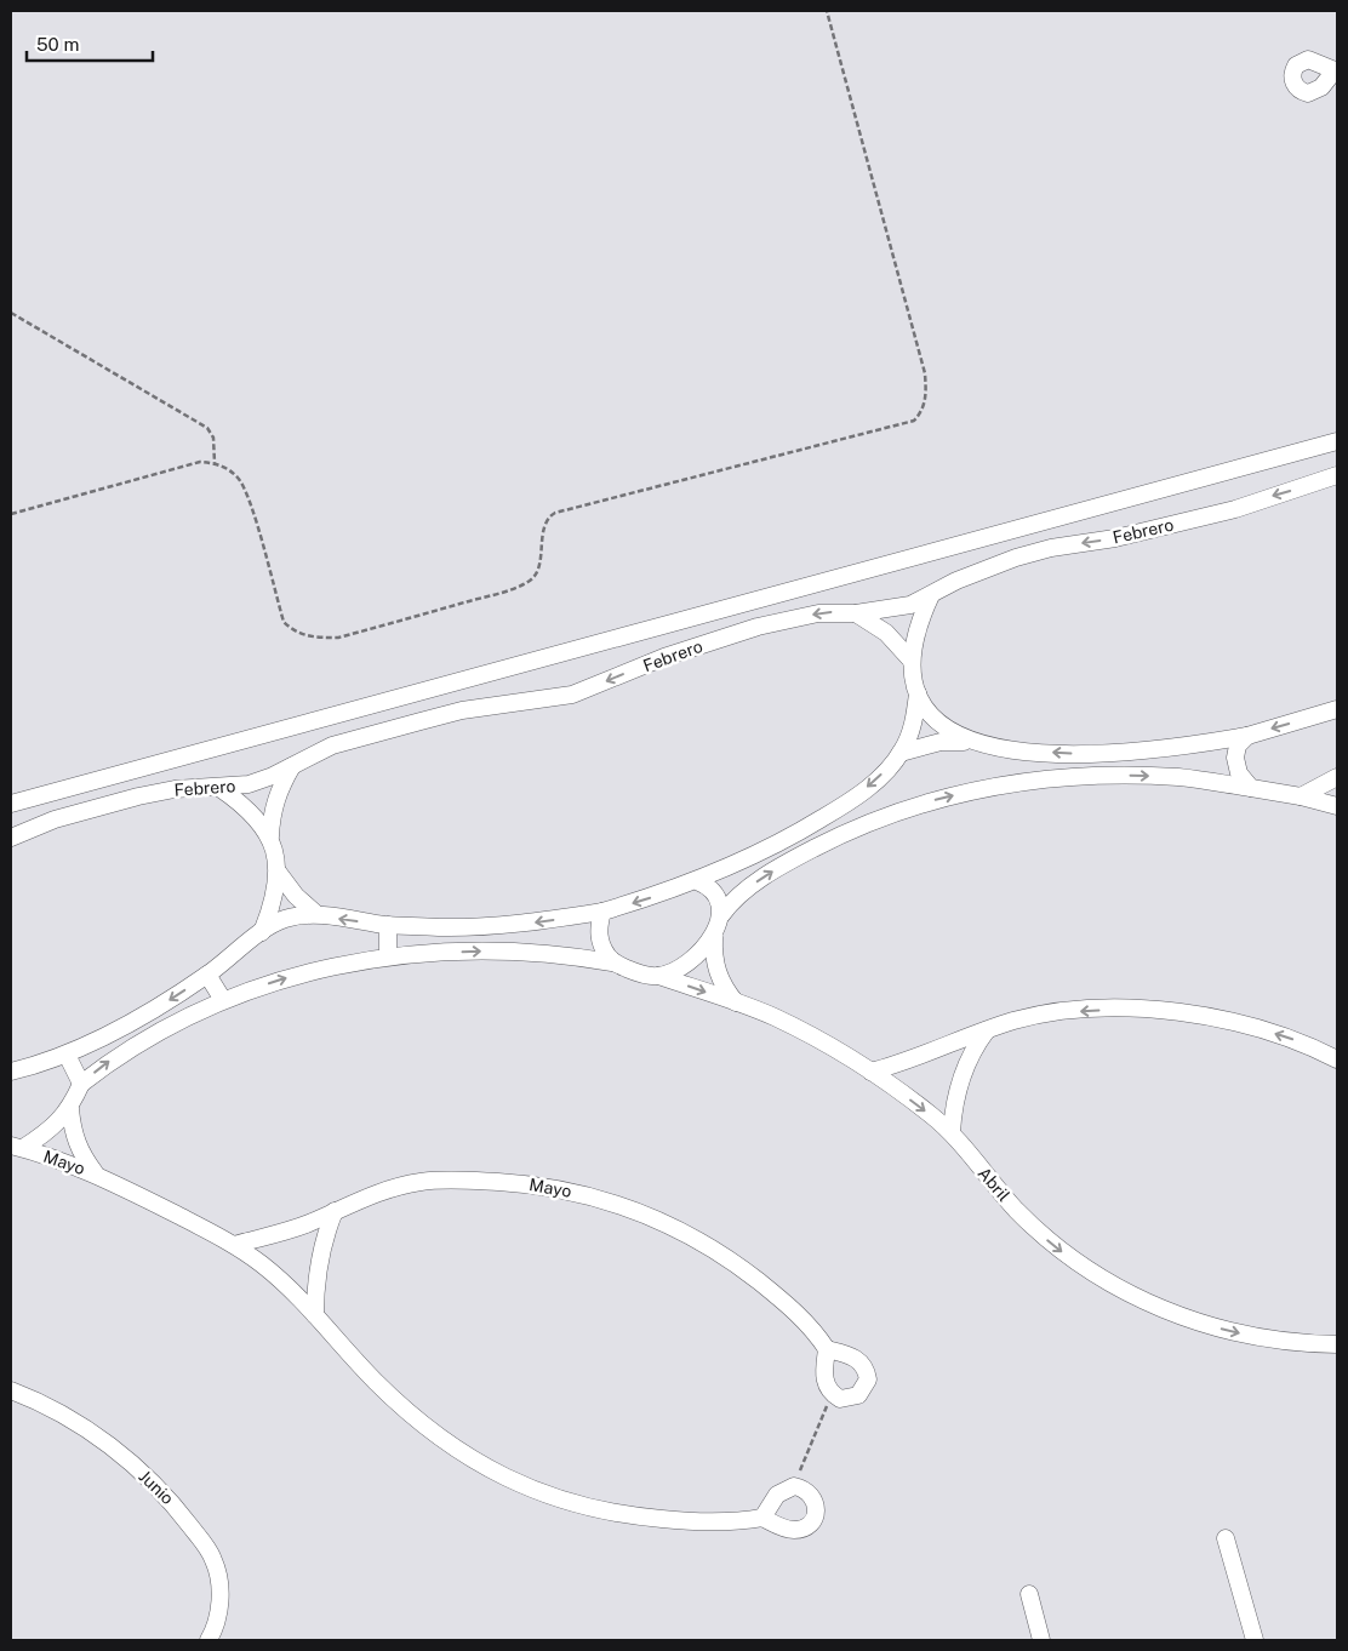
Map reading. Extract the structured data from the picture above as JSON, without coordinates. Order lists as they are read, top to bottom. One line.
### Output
{"streets":{"street":["Febrero","Mayo","Abril","Junio"]},"one_way":["Abril"],"scale_bar":"50 m"}
